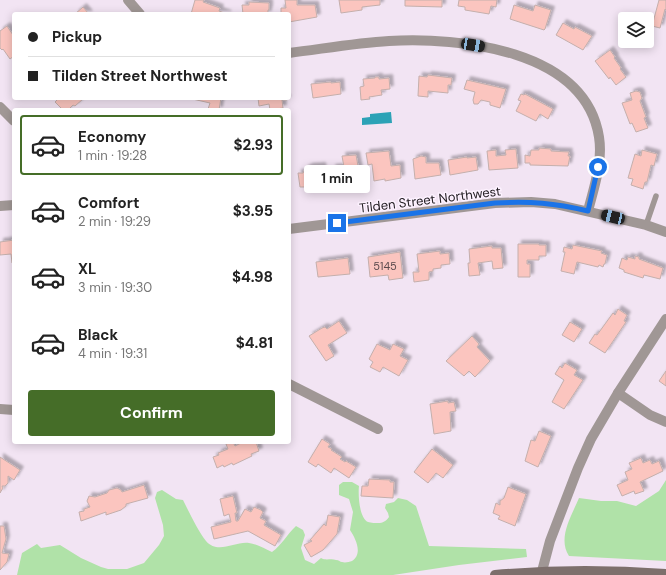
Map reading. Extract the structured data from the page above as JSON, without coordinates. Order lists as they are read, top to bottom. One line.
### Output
{"streets":{"street":["Tilden Street Northwest"]},"house_numbers":["5145"],"page":{"banner":["Pickup","Tilden Street Northwest"],"list":[{"name":"Economy","note":"1 min · 19:28","value":"$2.93"},{"name":"Comfort","note":"2 min · 19:29","value":"$3.95"},{"name":"XL","note":"3 min · 19:30","value":"$4.98"},{"name":"Black","note":"4 min · 19:31","value":"$4.81"}],"bubble":"1 min","buttons":"Confirm"}}
